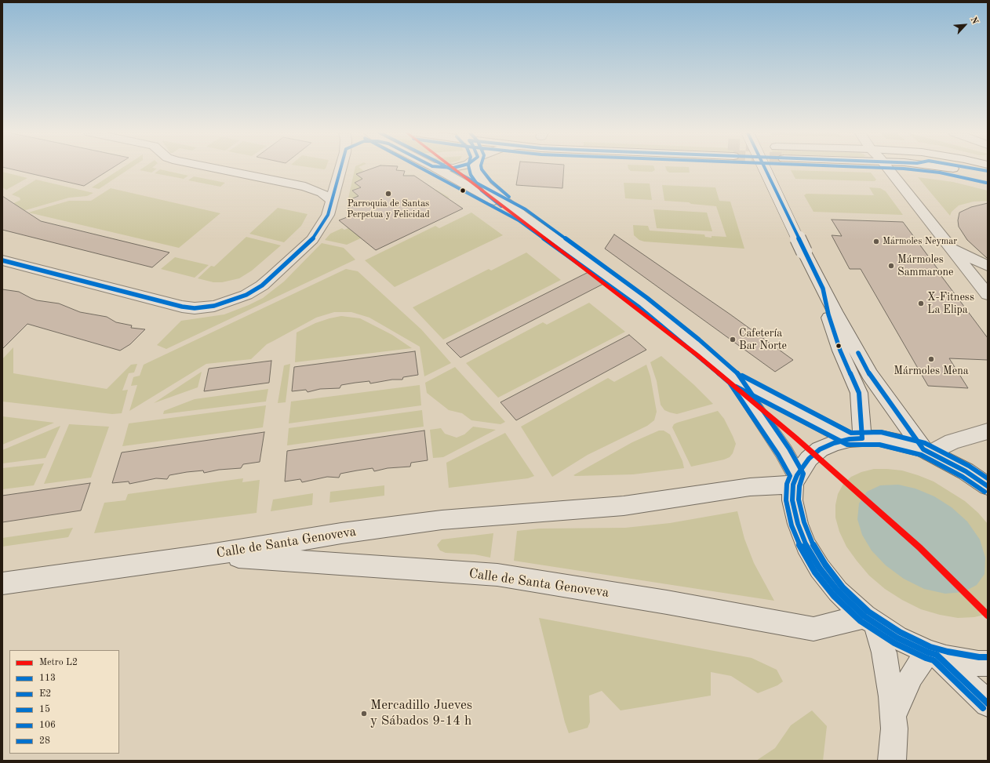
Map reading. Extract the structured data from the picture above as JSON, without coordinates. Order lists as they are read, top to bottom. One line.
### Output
{"streets":{"street":["Calle de Santa Genoveva"]},"places":["Parroquia de Santas Perpetua y Felicidad","Mármoles Neymar","Mármoles Sammarone","X-Fitness La Elipa","Cafetería Bar Norte","Mármoles Mena","Mercadillo Jueves y Sábados 9-14 h"],"lines":["metro line L2","transit line 113","transit line E2","transit line 15","transit line 106","transit line 28"],"legend":["Metro L2","113","E2","15","106","28"],"north":"top right"}
